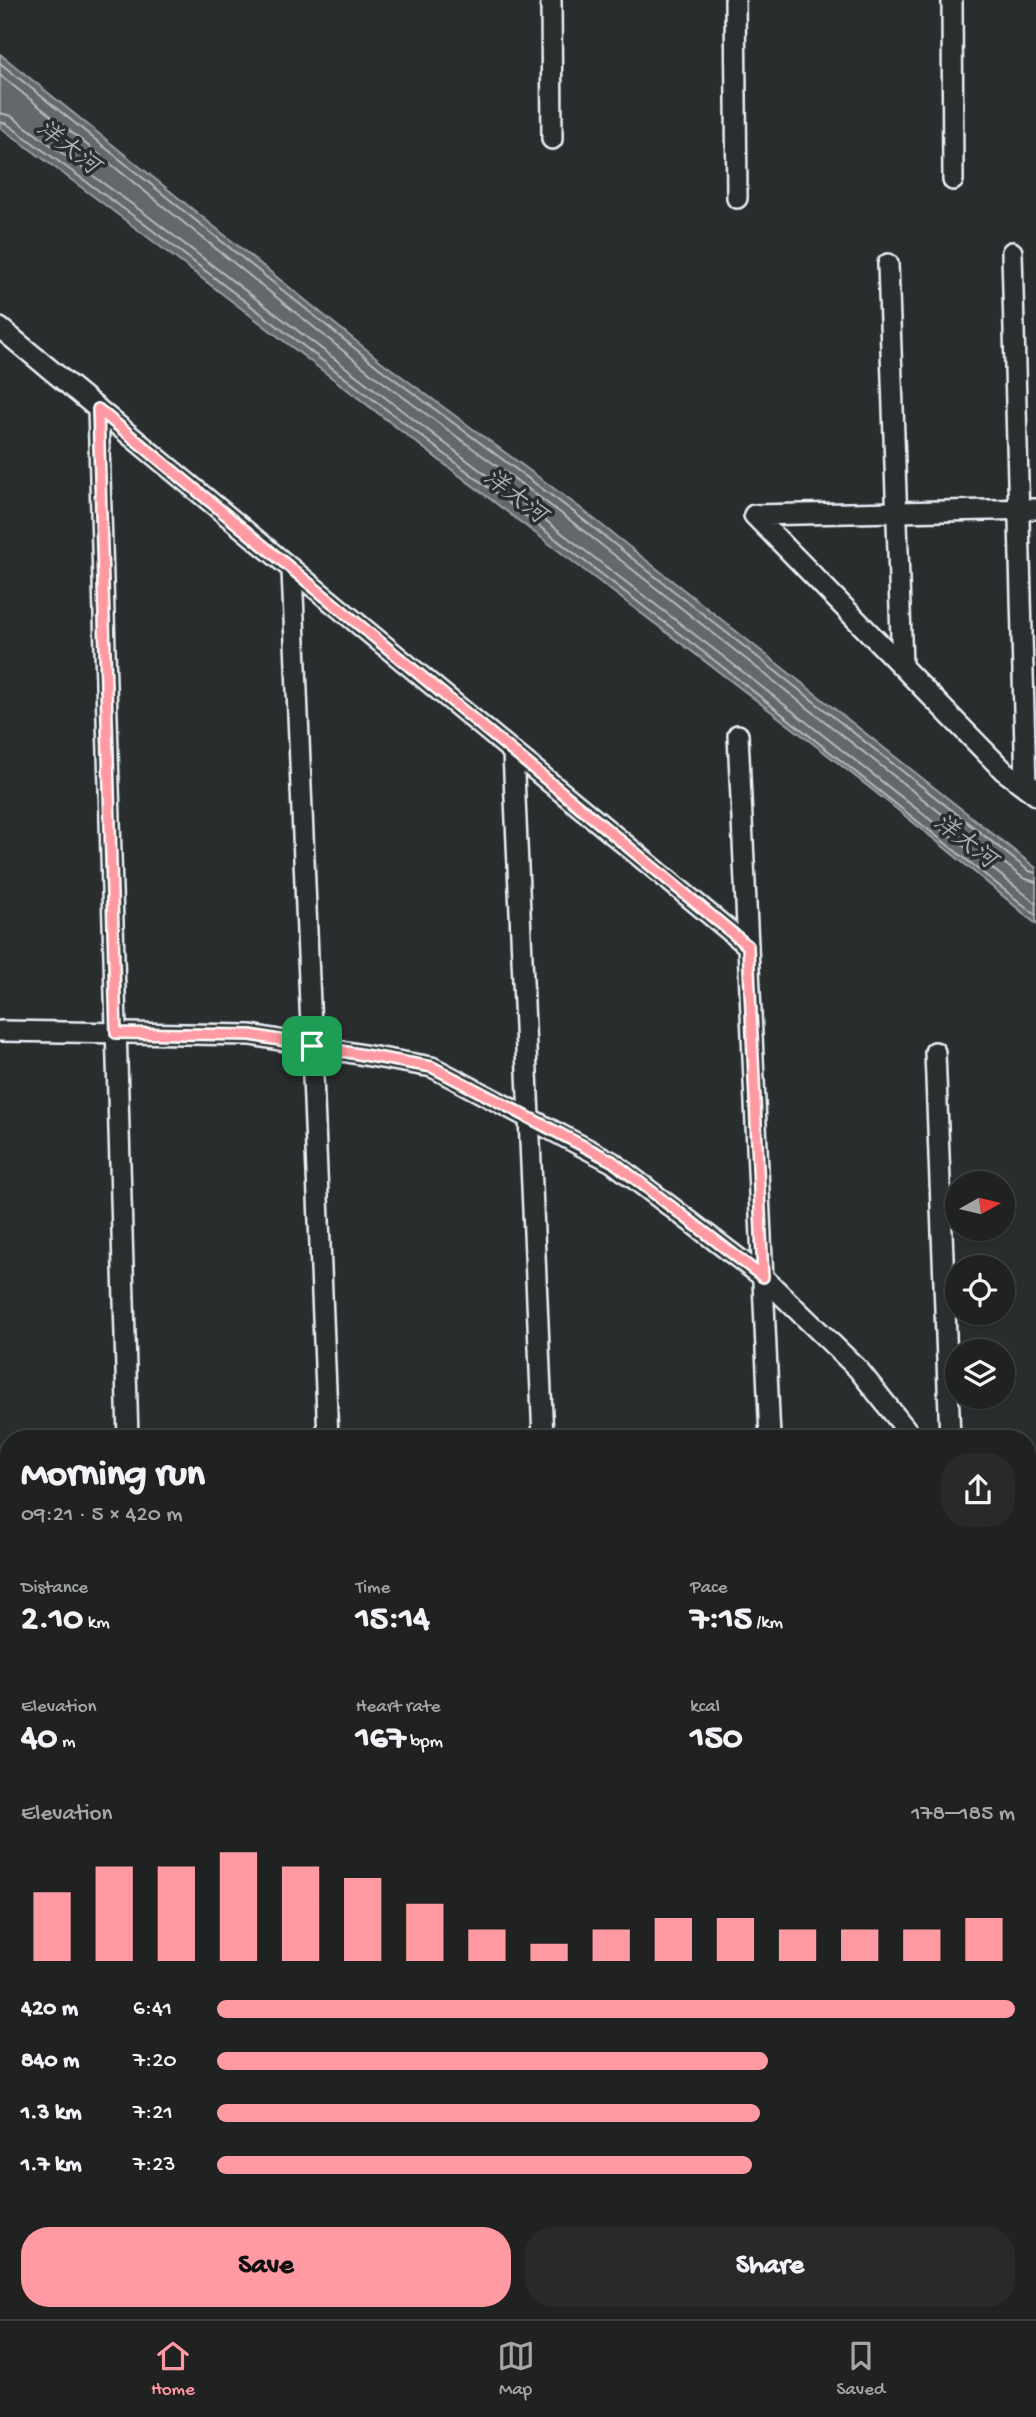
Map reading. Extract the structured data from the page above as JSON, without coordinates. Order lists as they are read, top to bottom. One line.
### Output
{"water":["洋大河"],"north":"right","page":{"heading":["Morning run","09:21 · 5 × 420 m"],"stats":[["Distance","2.10 km"],["Time","15:14"],["Pace","7:15 /km"],["Elevation","40 m"],["Heart rate","167 bpm"],["kcal","150"]],"chart":["Elevation","178–185 m"],"list":[{"name":"420 m","note":"6:41"},{"name":"840 m","note":"7:20"},{"name":"1.3 km","note":"7:21"},{"name":"1.7 km","note":"7:23"}],"buttons":["Save","Share"],"tabs":["Home","Map","Saved"]}}
